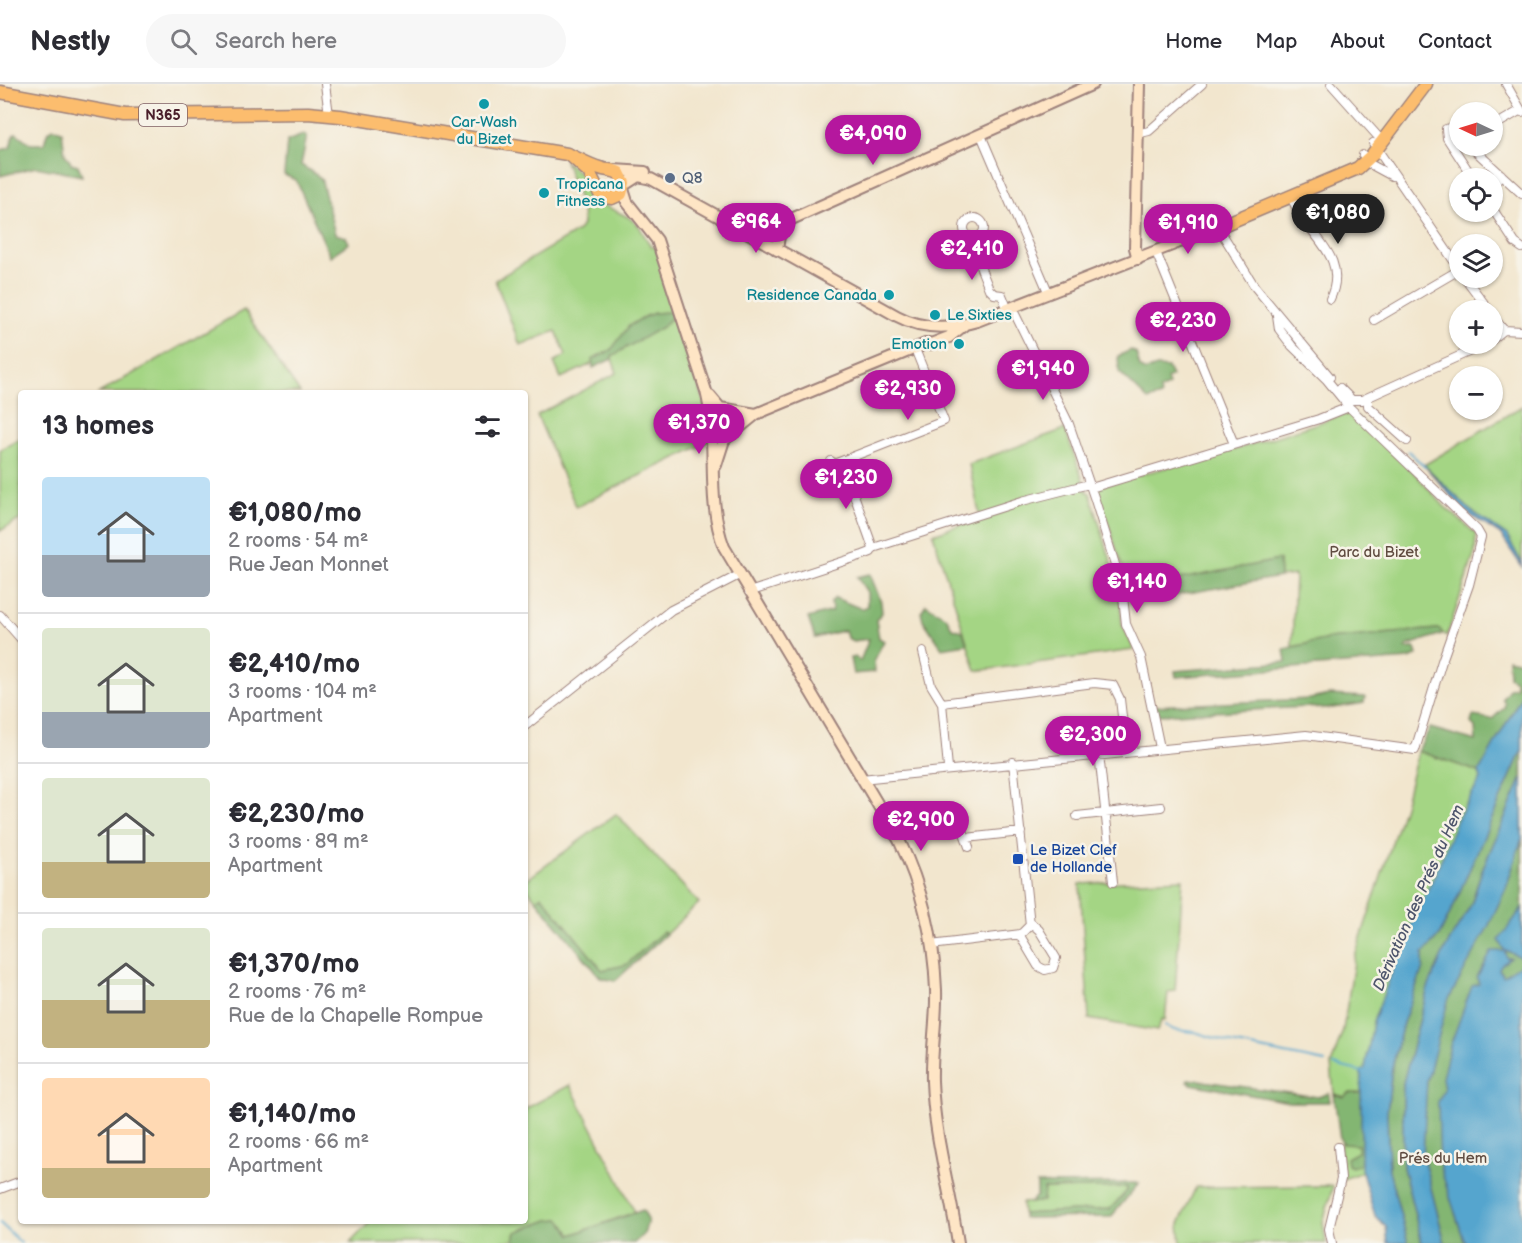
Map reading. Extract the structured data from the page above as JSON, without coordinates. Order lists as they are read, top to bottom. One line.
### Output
{"streets":{"main road":["N365"]},"water":["Dérivation des Prés du Hem"],"parks":["Parc du Bizet","Prés du Hem"],"places":{"other":["Car-Wash du Bizet","Q8","Tropicana Fitness","Residence Canada","Le Sixties","Emotion"],"transit":["Le Bizet Clef de Hollande"]},"north":"left","page":{"header":"Nestly","search":"Search here","nav":["Home","Map","About","Contact"],"map_buttons":["+","−"],"price":["€4,090","€1,080","€964","€1,910","€2,410","€2,230","€1,940","€2,930","€1,370","€1,230","€1,140","€2,300","€2,900"],"heading":"13 homes","list":[{"name":"€1,080/mo","note":"2 rooms · 54 m² · Rue Jean Monnet"},{"name":"€2,410/mo","note":"3 rooms · 104 m² · Apartment"},{"name":"€2,230/mo","note":"3 rooms · 89 m² · Apartment"},{"name":"€1,370/mo","note":"2 rooms · 76 m² · Rue de la Chapelle Rompue"},{"name":"€1,140/mo","note":"2 rooms · 66 m² · Apartment"}]}}
